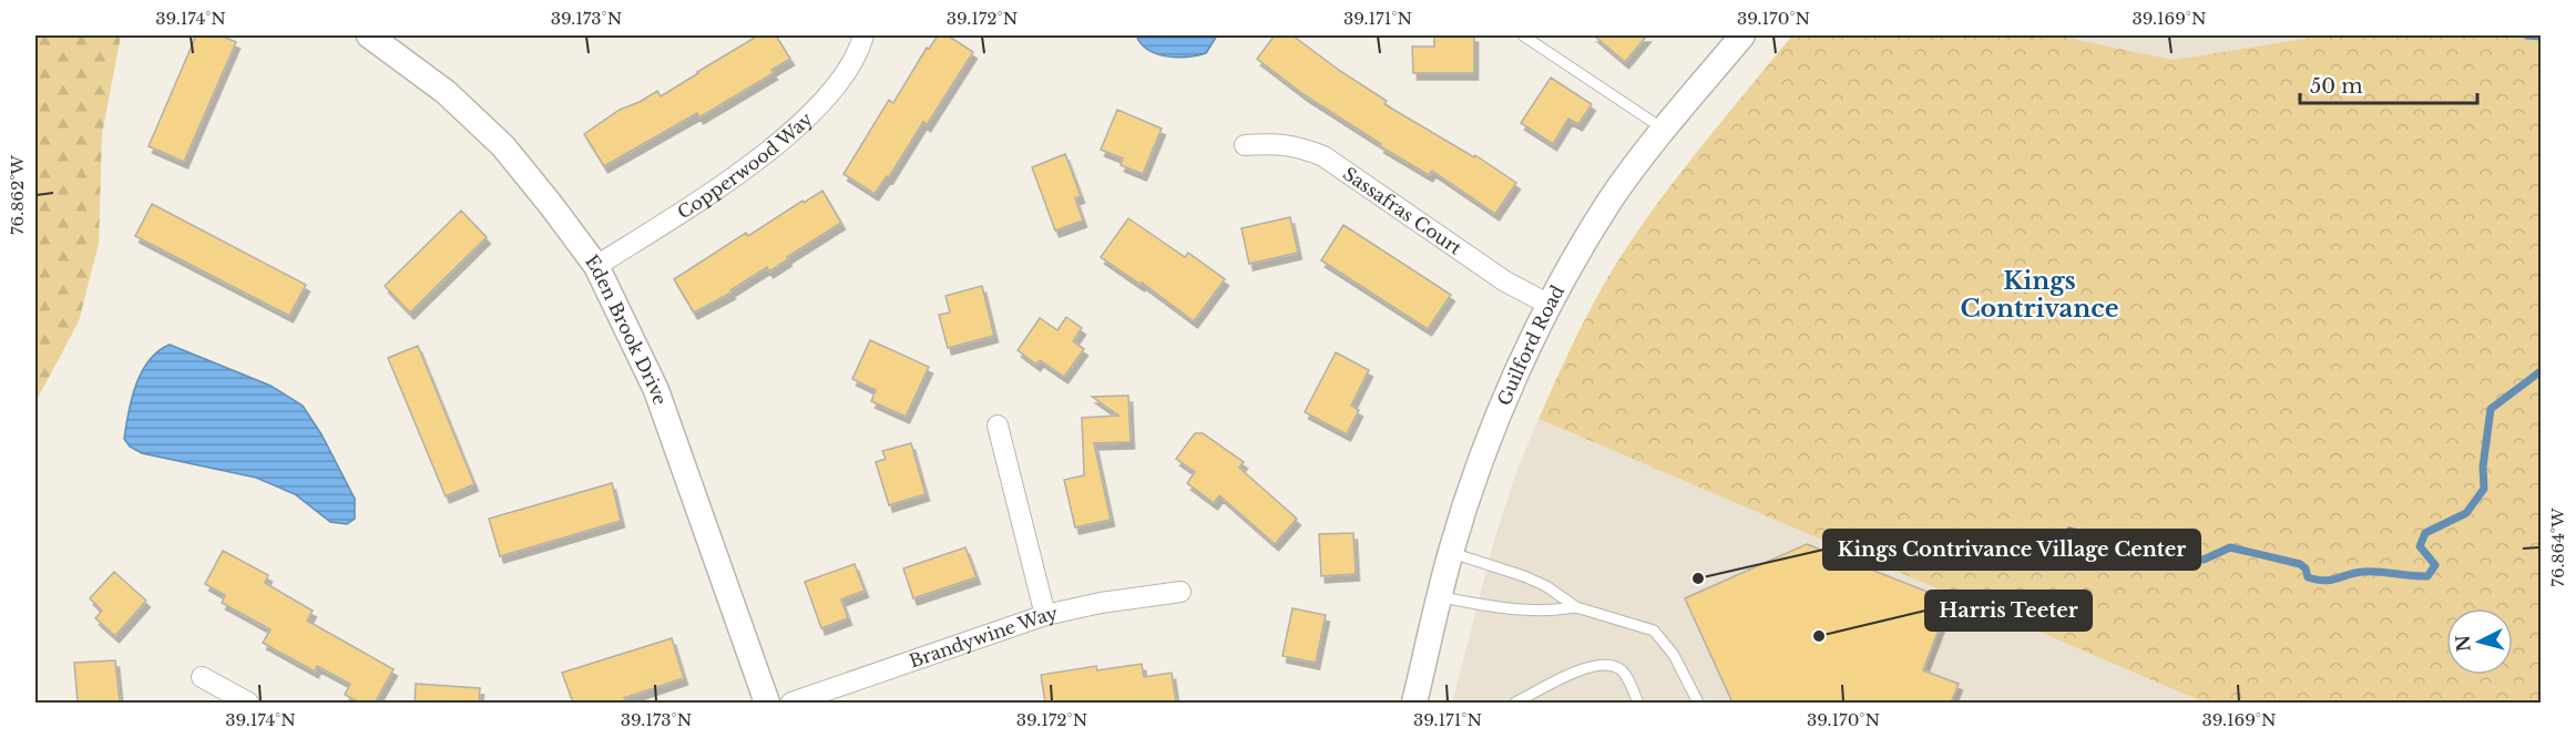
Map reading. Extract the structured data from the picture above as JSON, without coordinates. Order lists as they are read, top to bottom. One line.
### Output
{"streets":{"street":["Copperwood Way","Sassafras Court","Eden Brook Drive","Guilford Road","Brandywine Way"]},"crossings":[["Copperwood Way","Eden Brook Drive"],["Sassafras Court","Guilford Road"]],"districts":["Kings Contrivance"],"places":["Kings Contrivance Village Center","Harris Teeter"],"scale_bar":"50 m","north":"left","coordinates":["39.174°N","39.173°N","39.172°N","39.171°N","39.170°N","39.169°N","76.862°W","76.864°W"]}
